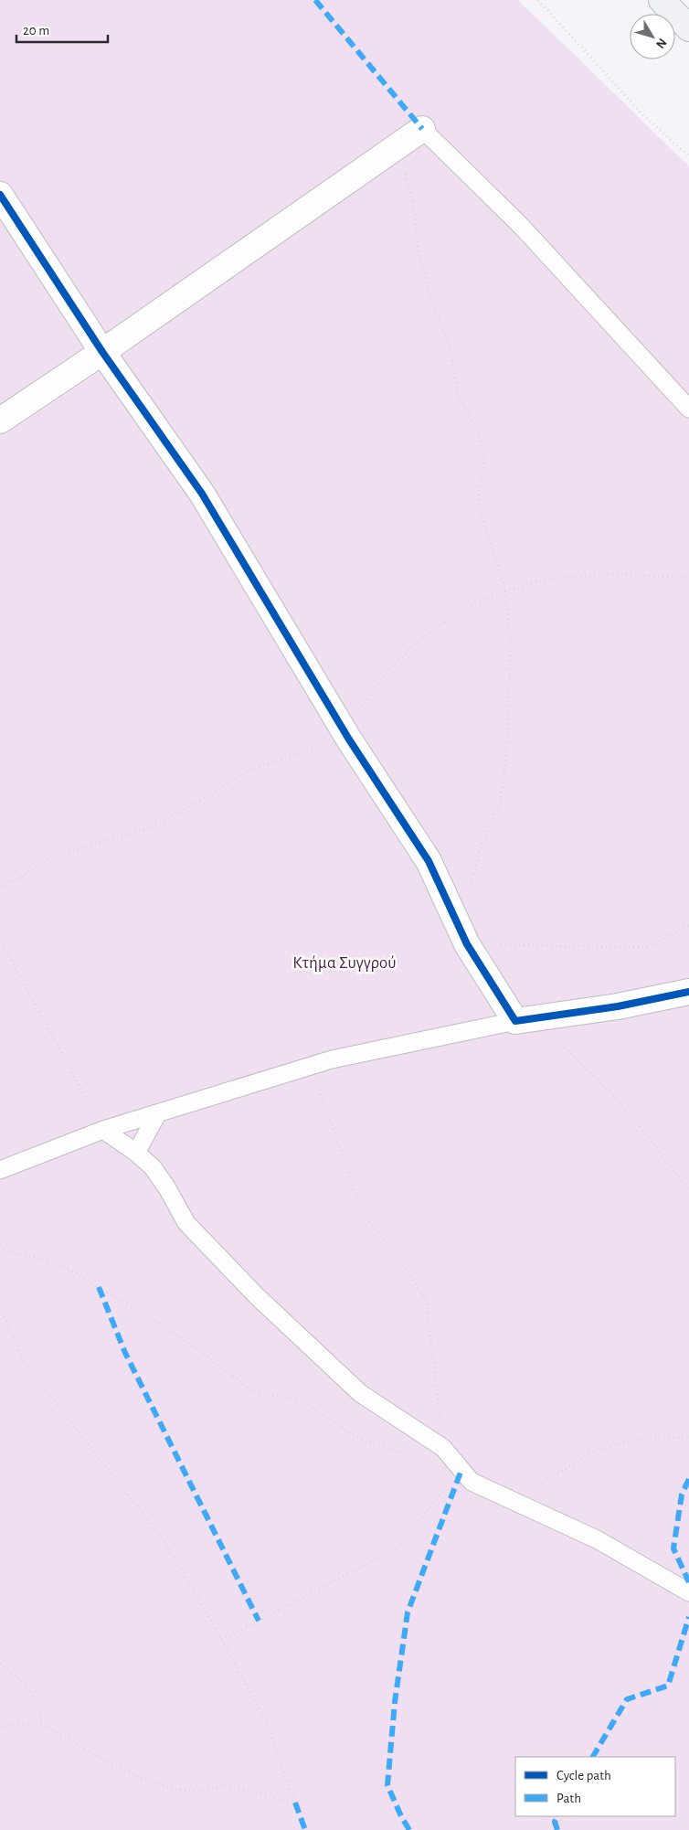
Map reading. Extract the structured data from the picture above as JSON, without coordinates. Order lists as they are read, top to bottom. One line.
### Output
{"parks":["Κτήμα Συγγρού"],"legend":["Cycle path","Path"],"scale_bar":"20 m","north":"bottom right"}
